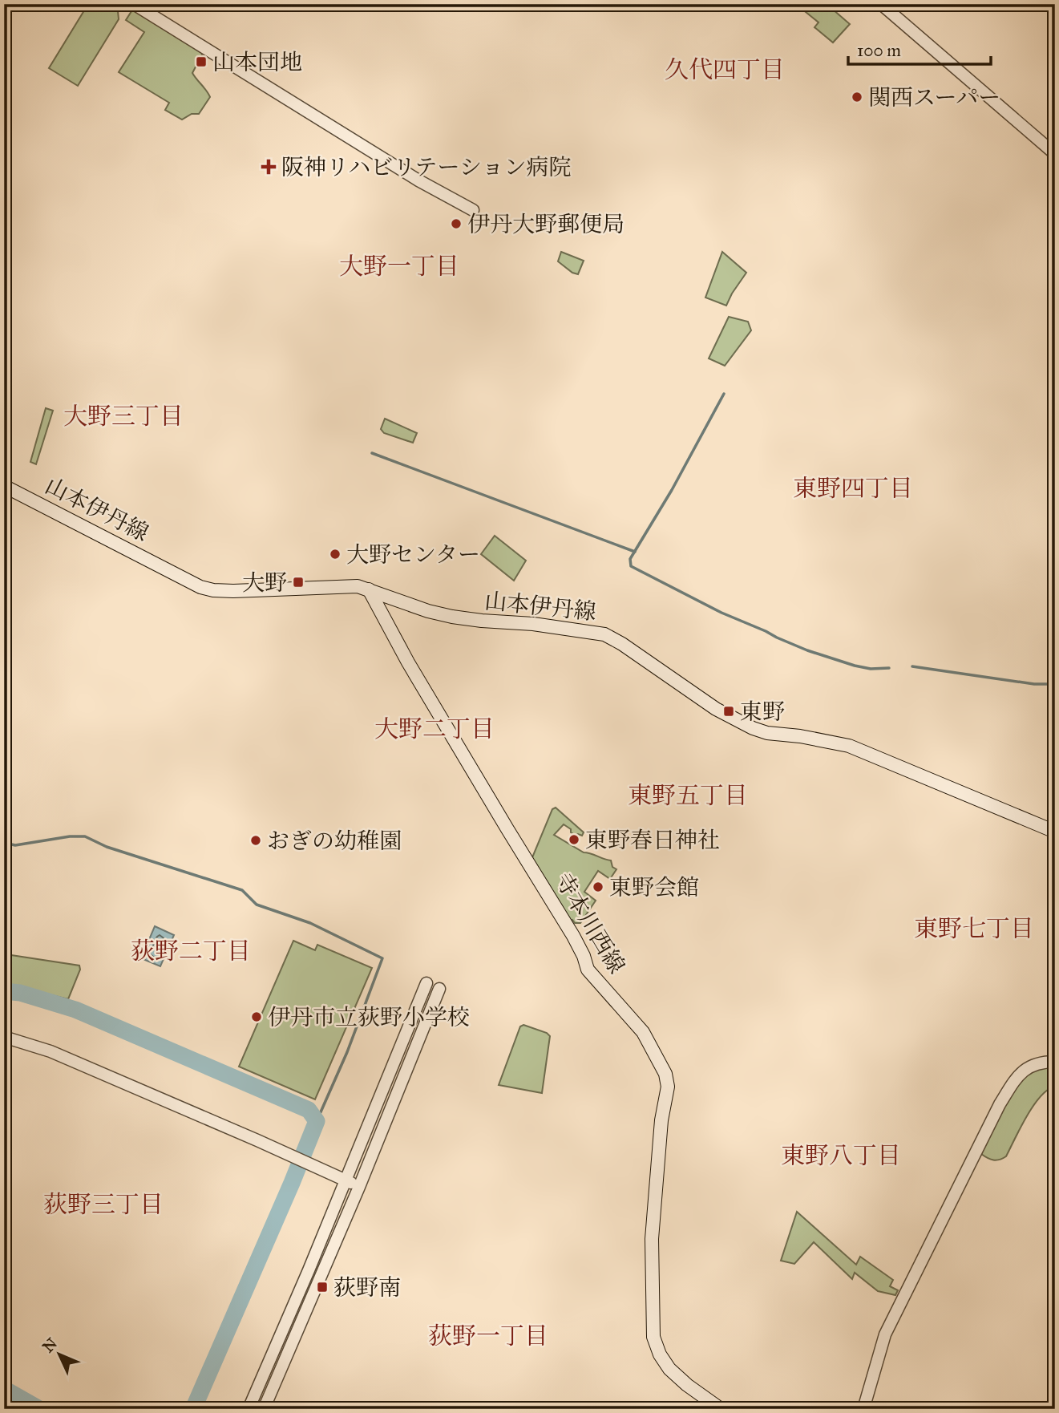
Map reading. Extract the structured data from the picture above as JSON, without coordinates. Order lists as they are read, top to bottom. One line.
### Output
{"streets":{"main road":["山本伊丹線","寺本川西線"]},"crossings":[["山本伊丹線","寺本川西線"]],"districts":["久代四丁目","大野一丁目","大野三丁目","東野四丁目","大野二丁目","東野五丁目","東野七丁目","荻野二丁目","東野八丁目","荻野三丁目","荻野一丁目"],"places":{"transit":["山本団地","大野","東野","荻野南"],"other":["関西スーパー","伊丹大野郵便局","大野センター","東野春日神社","おぎの幼稚園","東野会館","伊丹市立荻野小学校"],"health":["阪神リハビリテーション病院"]},"scale_bar":"100 m","north":"top left"}
